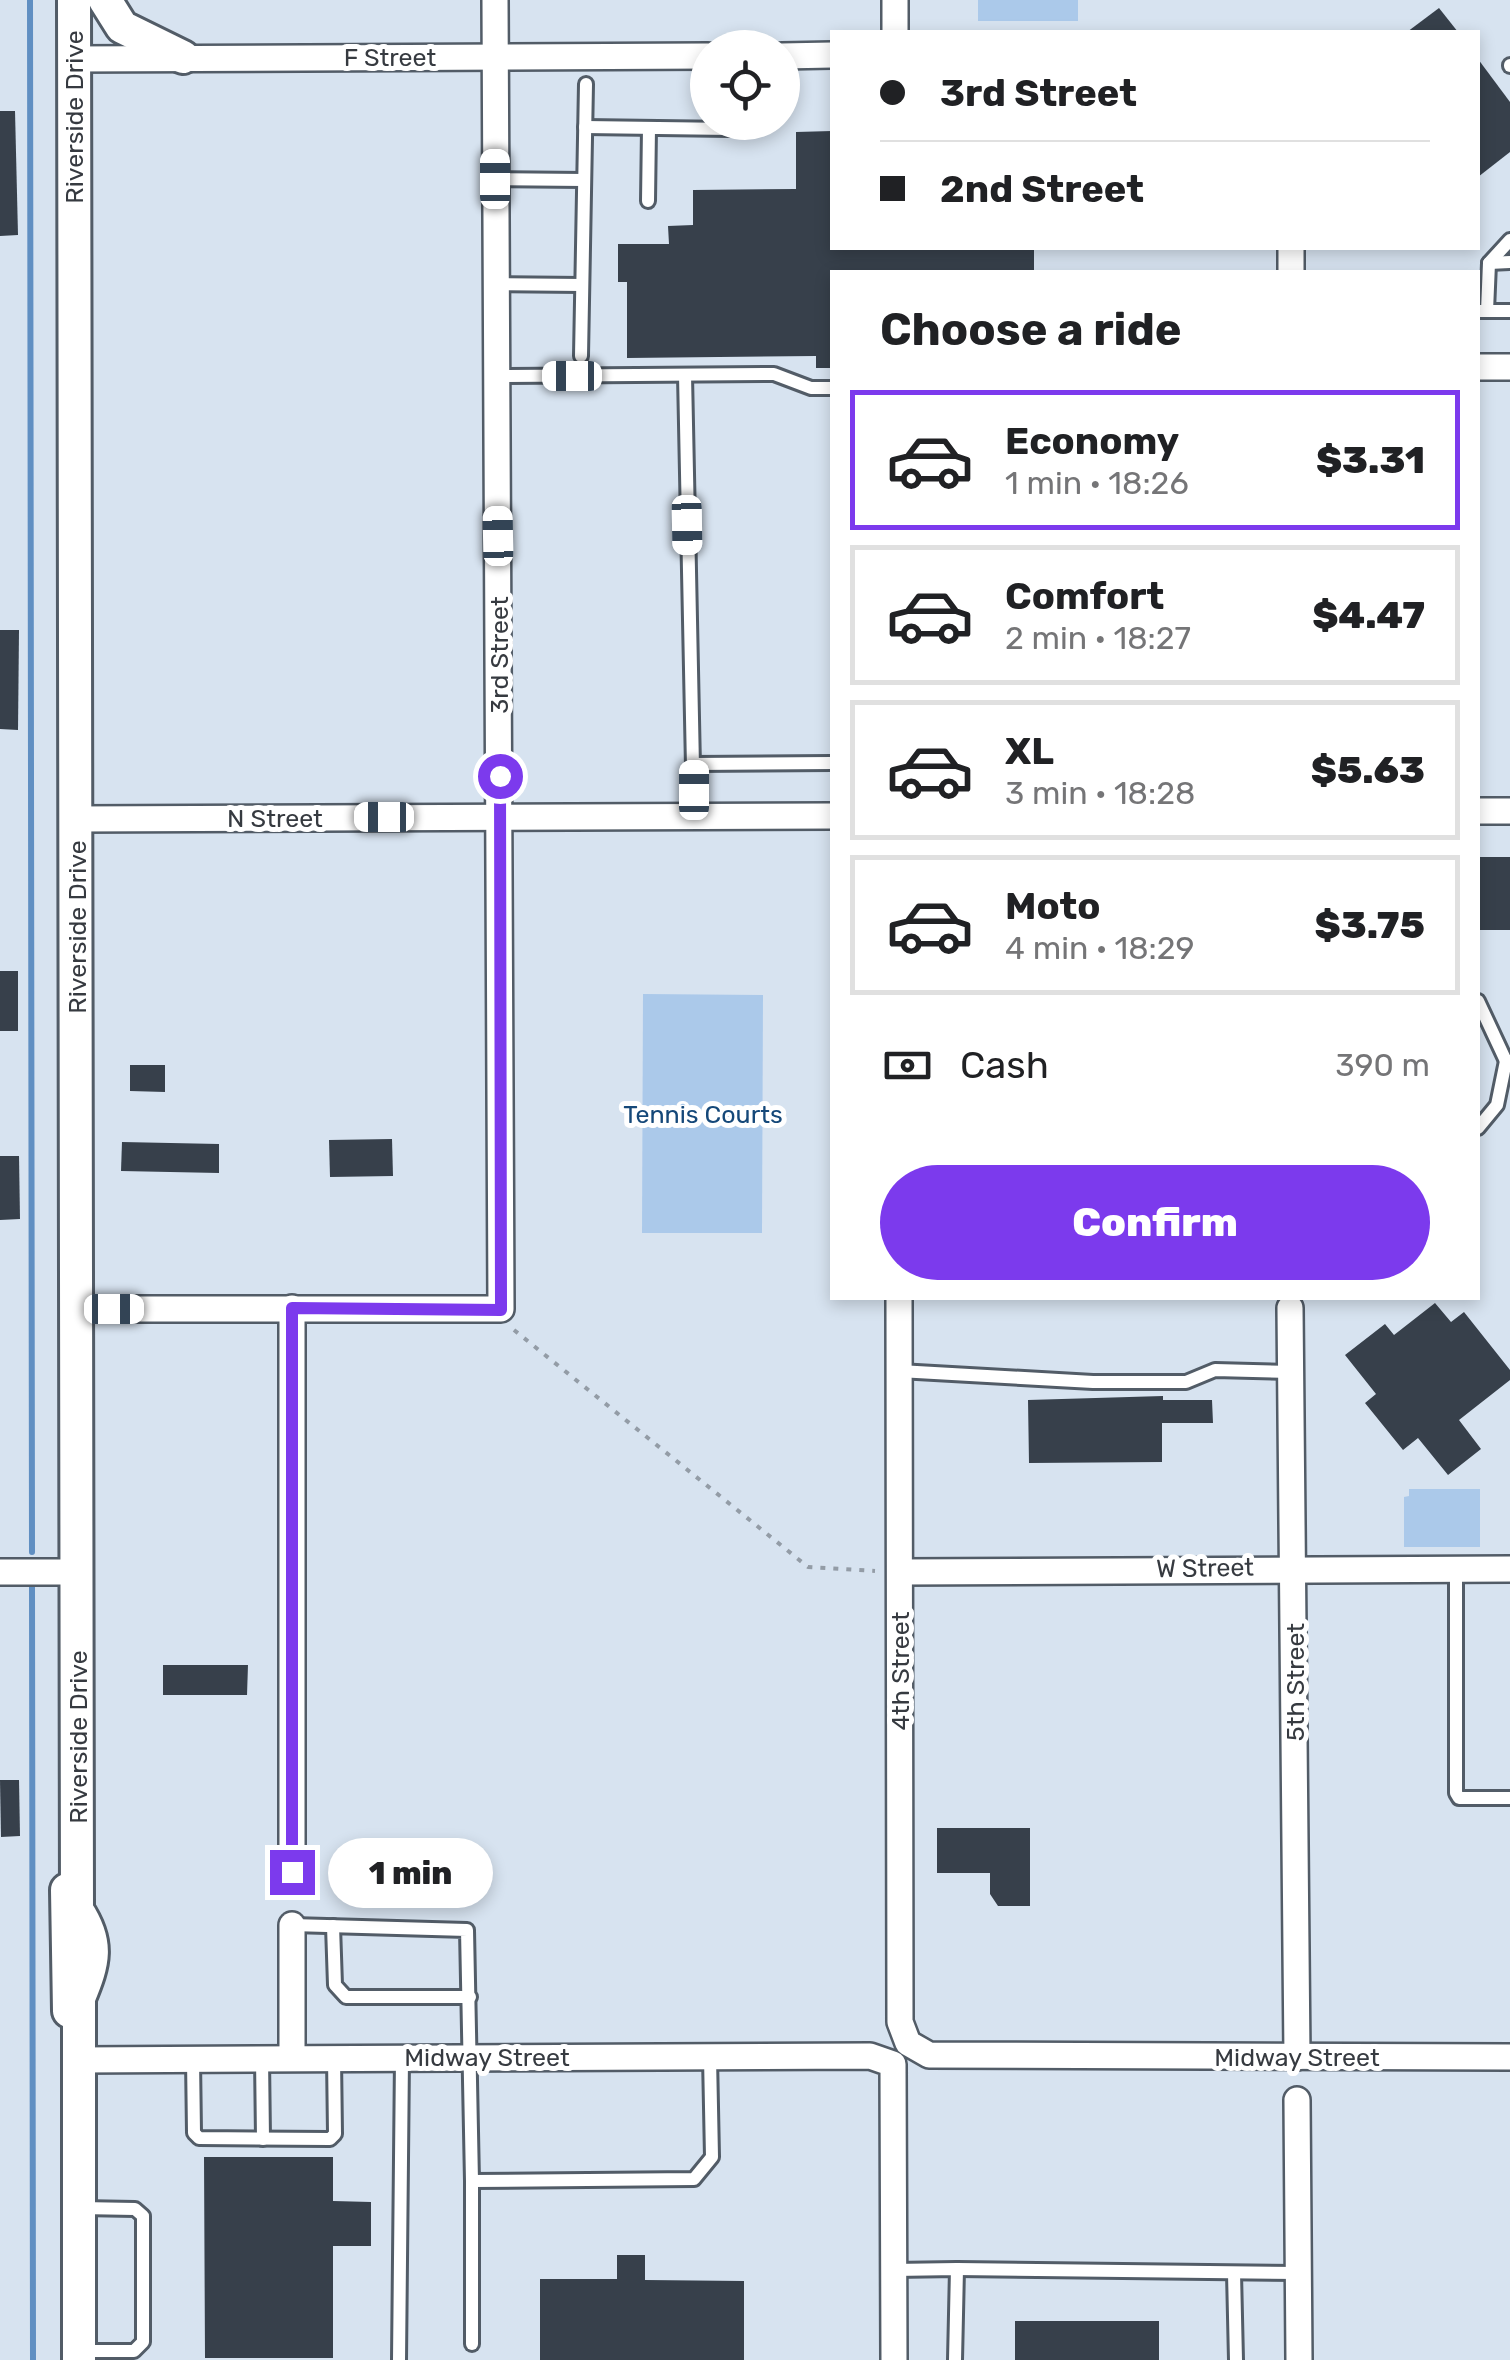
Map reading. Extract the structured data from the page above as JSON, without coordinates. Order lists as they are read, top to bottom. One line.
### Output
{"streets":{"street":["F Street","Riverside Drive","3rd Street","N Street","W Street","4th Street","5th Street","Midway Street"]},"crossings":[["F Street","Riverside Drive"],["F Street","3rd Street"],["Riverside Drive","N Street"],["Riverside Drive","Midway Street"],["3rd Street","N Street"],["W Street","4th Street"],["W Street","5th Street"],["4th Street","Midway Street"],["5th Street","Midway Street"]],"parks":["Tennis Courts"],"page":{"banner":["3rd Street","2nd Street"],"heading":"Choose a ride","list":[{"name":"Economy","note":"1 min · 18:26","value":"$3.31"},{"name":"Comfort","note":"2 min · 18:27","value":"$4.47"},{"name":"XL","note":"3 min · 18:28","value":"$5.63"},{"name":"Moto","note":"4 min · 18:29","value":"$3.75"}],"pay":["Cash","390 m"],"buttons":"Confirm","bubble":"1 min"}}
